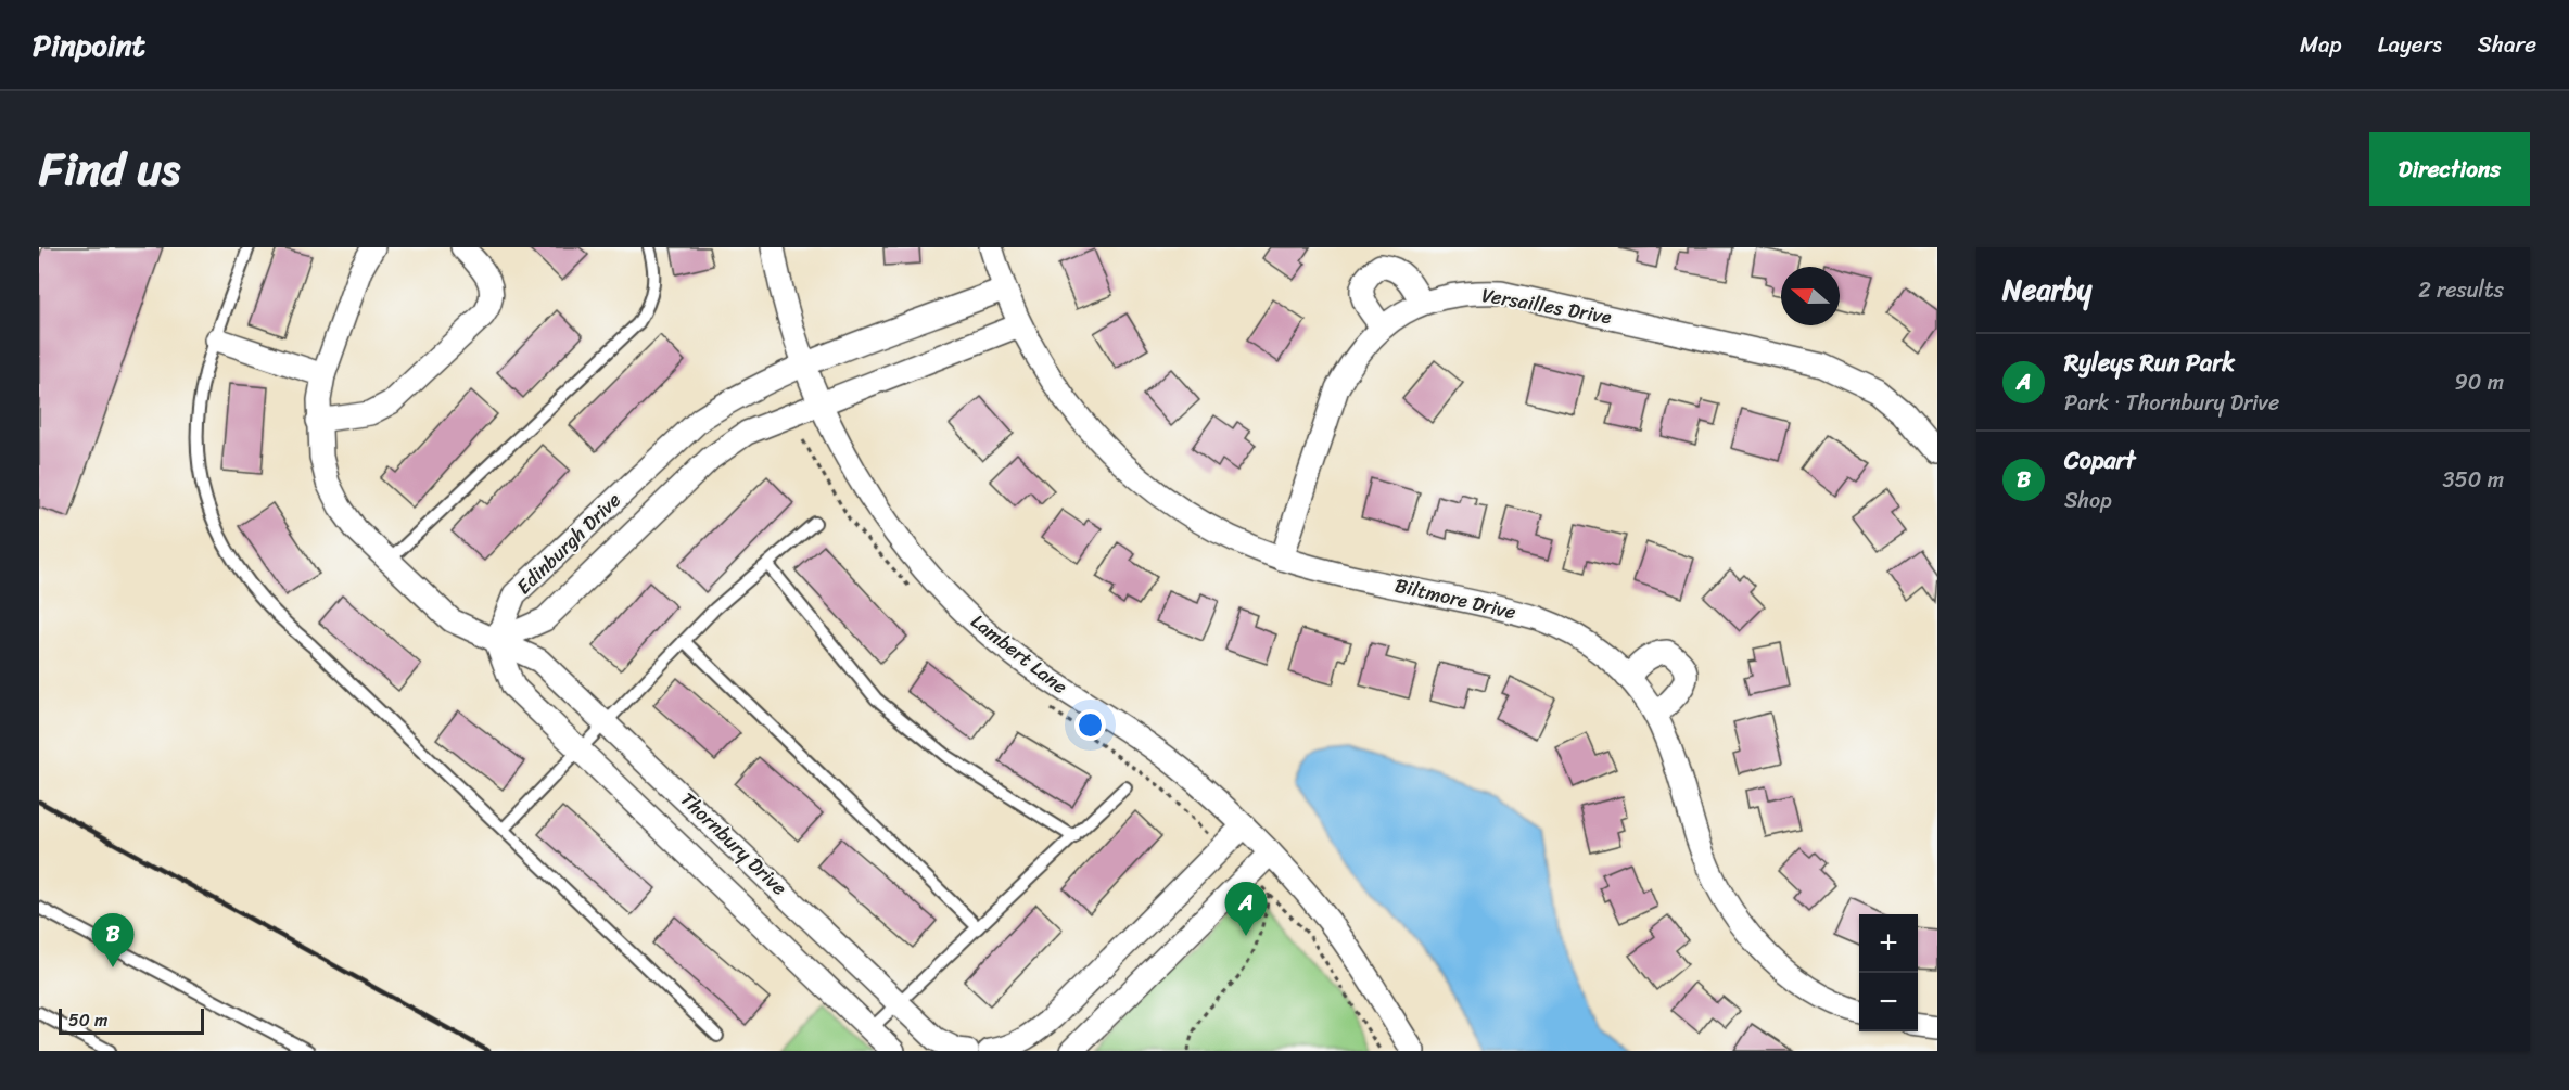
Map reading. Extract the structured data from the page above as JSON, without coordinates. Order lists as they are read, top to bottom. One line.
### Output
{"streets":{"street":["Versailles Drive","Edinburgh Drive","Biltmore Drive","Lambert Lane","Thornbury Drive"]},"crossings":[["Versailles Drive","Biltmore Drive"],["Edinburgh Drive","Biltmore Drive"],["Edinburgh Drive","Lambert Lane"],["Edinburgh Drive","Thornbury Drive"]],"scale_bar":"50 m","north":"left","page":{"header":"Pinpoint","nav":["Map","Layers","Share"],"title":"Find us","buttons":"Directions","heading":["Nearby","2 results"],"list":[{"mark":"A","name":"Ryleys Run Park","note":"Park · Thornbury Drive","value":"90 m"},{"mark":"B","name":"Copart","note":"Shop","value":"350 m"}],"pins":["A","B"],"map_buttons":["+","−"],"scale":"50 m"}}
